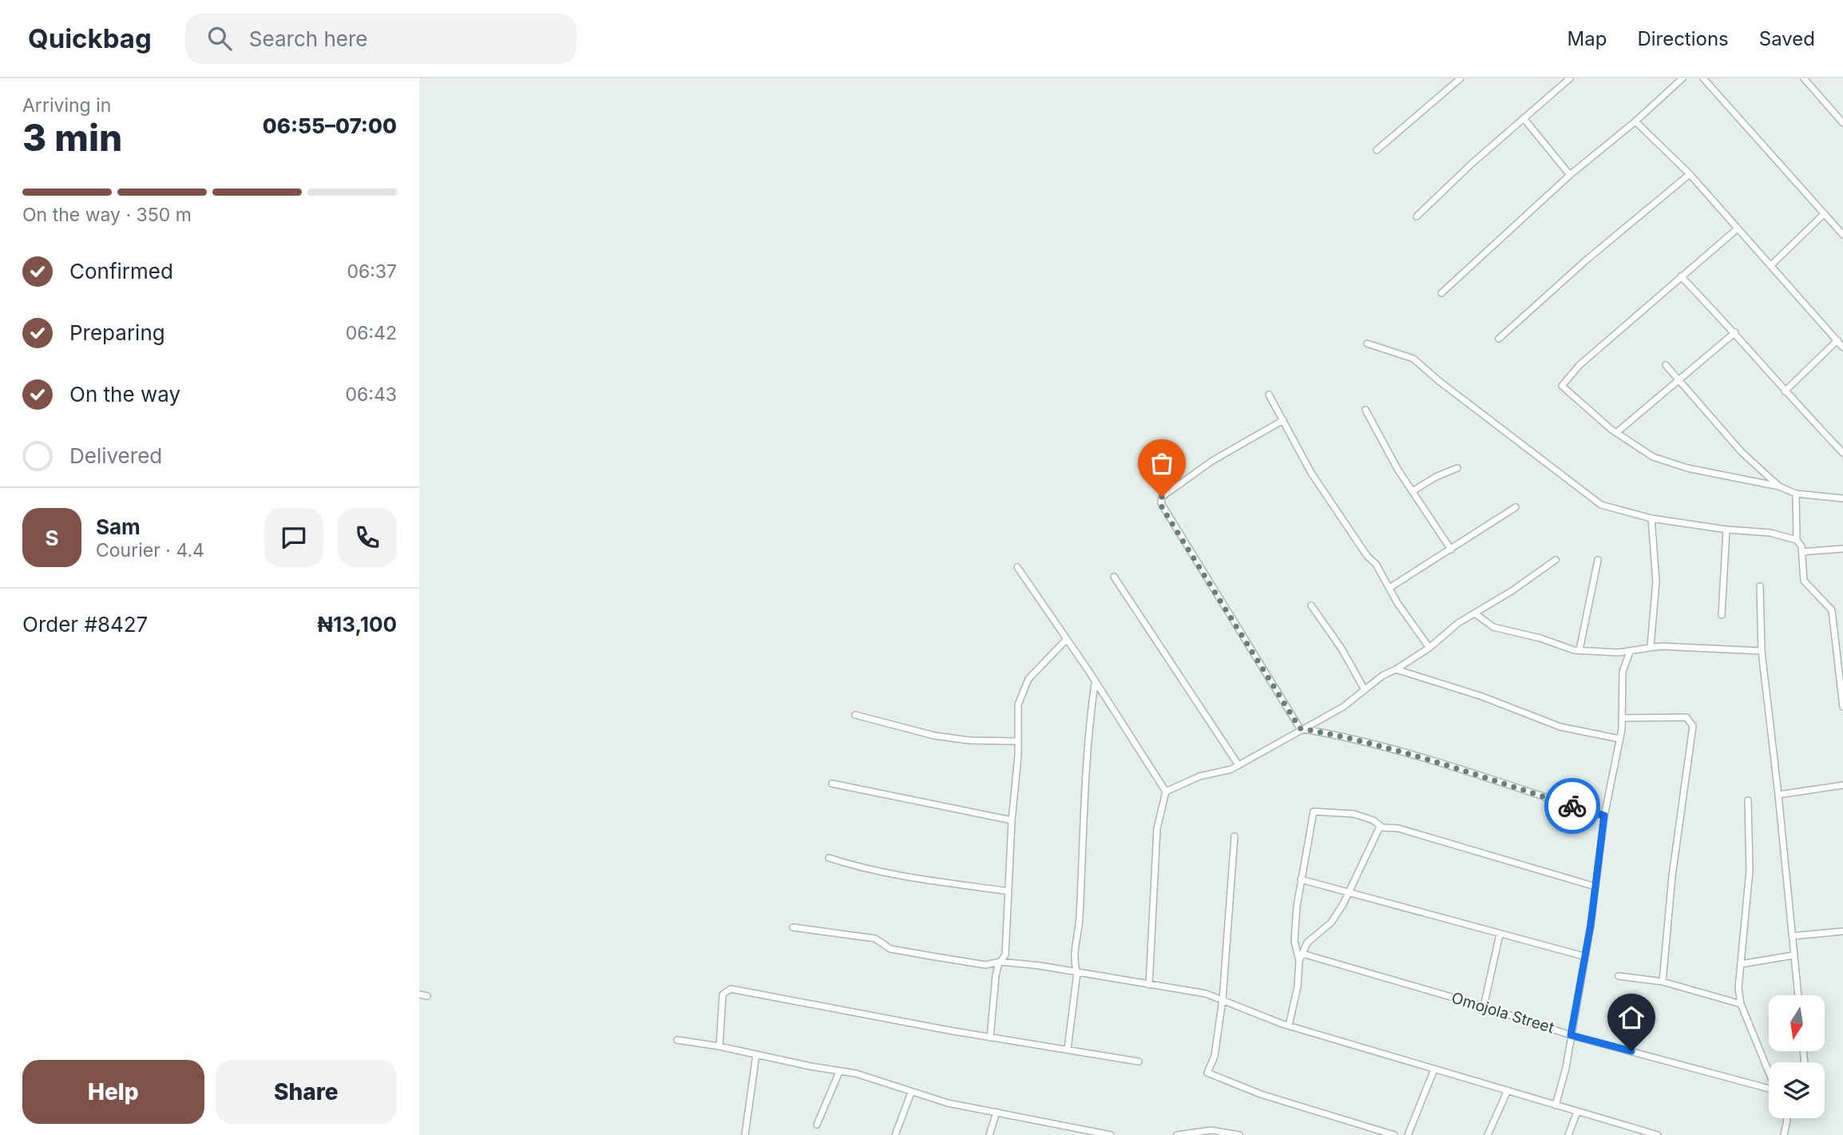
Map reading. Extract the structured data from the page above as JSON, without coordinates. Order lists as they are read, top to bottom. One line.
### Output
{"streets":{"street":["Omojola Street"]},"north":"bottom","page":{"header":"Quickbag","search":"Search here","nav":["Map","Directions","Saved"],"heading":["3 min","Arriving in","06:55–07:00"],"panel":["Sam","Courier · 4.4","Order #8427","₦13,100"],"bar":"On the way · 350 m","list":[["Confirmed","06:37"],["Preparing","06:42"],["On the way","06:43"],"Delivered"],"round":"S","buttons":["Help","Share"]}}
